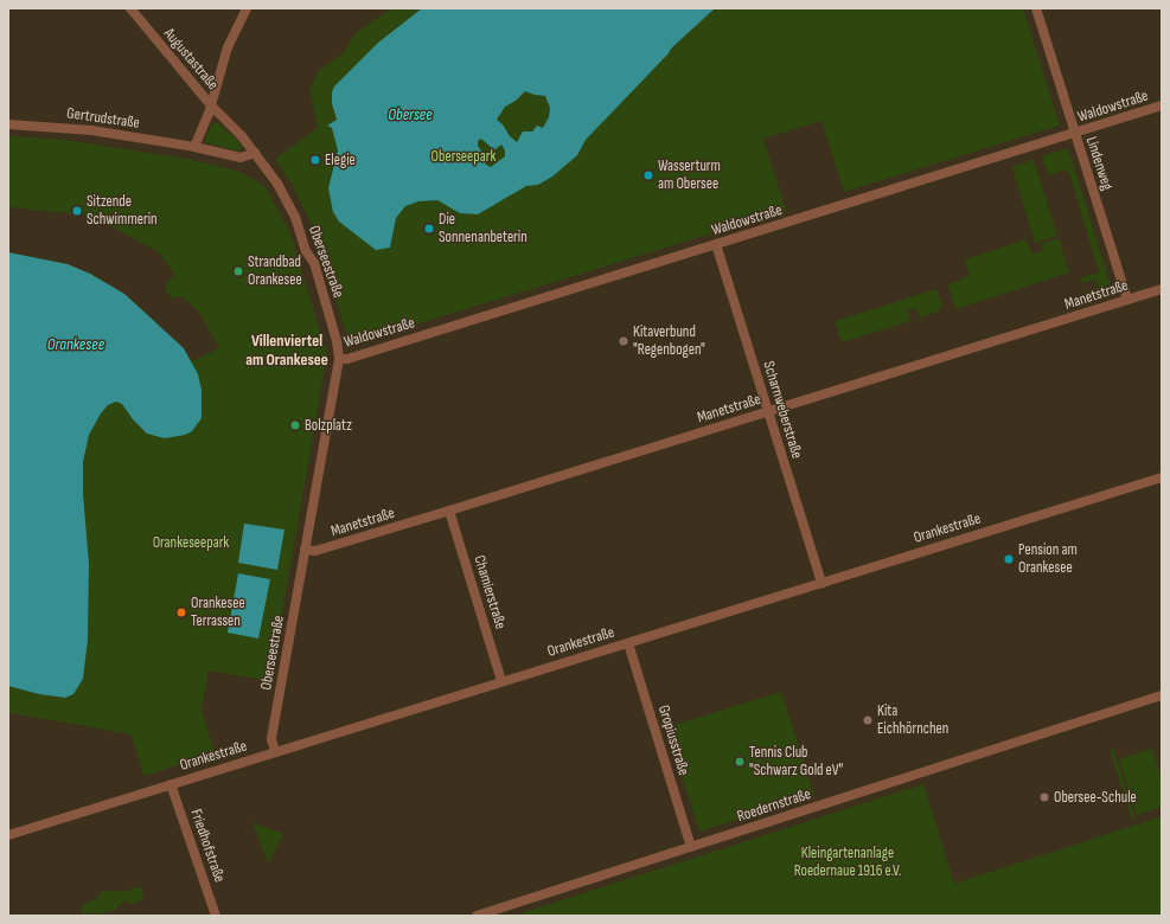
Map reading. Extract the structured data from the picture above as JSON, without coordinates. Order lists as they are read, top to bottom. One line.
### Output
{"streets":{"street":["Augustastraße","Waldowstraße","Gertrudstraße","Lindenweg","Oberseestraße","Manetstraße","Scharnweberstraße","Orankestraße","Chamierstraße","Gropiusstraße","Roedernstraße","Friedhofstraße"]},"crossings":[["Augustastraße","Oberseestraße"],["Waldowstraße","Lindenweg"],["Waldowstraße","Oberseestraße"],["Waldowstraße","Scharnweberstraße"],["Gertrudstraße","Oberseestraße"],["Lindenweg","Manetstraße"],["Oberseestraße","Manetstraße"],["Oberseestraße","Orankestraße"],["Manetstraße","Scharnweberstraße"],["Manetstraße","Chamierstraße"],["Scharnweberstraße","Orankestraße"],["Orankestraße","Chamierstraße"],["Orankestraße","Gropiusstraße"],["Orankestraße","Friedhofstraße"],["Gropiusstraße","Roedernstraße"]],"districts":["Villenviertel am Orankesee"],"water":["Obersee","Orankesee"],"parks":["Oberseepark","Orankeseepark","Kleingartenanlage Roedernaue 1916 e.V."],"places":["Elegie","Wasserturm am Obersee","Sitzende Schwimmerin","Die Sonnenanbeterin","Strandbad Orankesee","Kitaverbund \"Regenbogen\"","Bolzplatz","Pension am Orankesee","Orankesee Terrassen","Kita Eichhörnchen","Tennis Club \"Schwarz Gold eV\"","Obersee-Schule"]}
